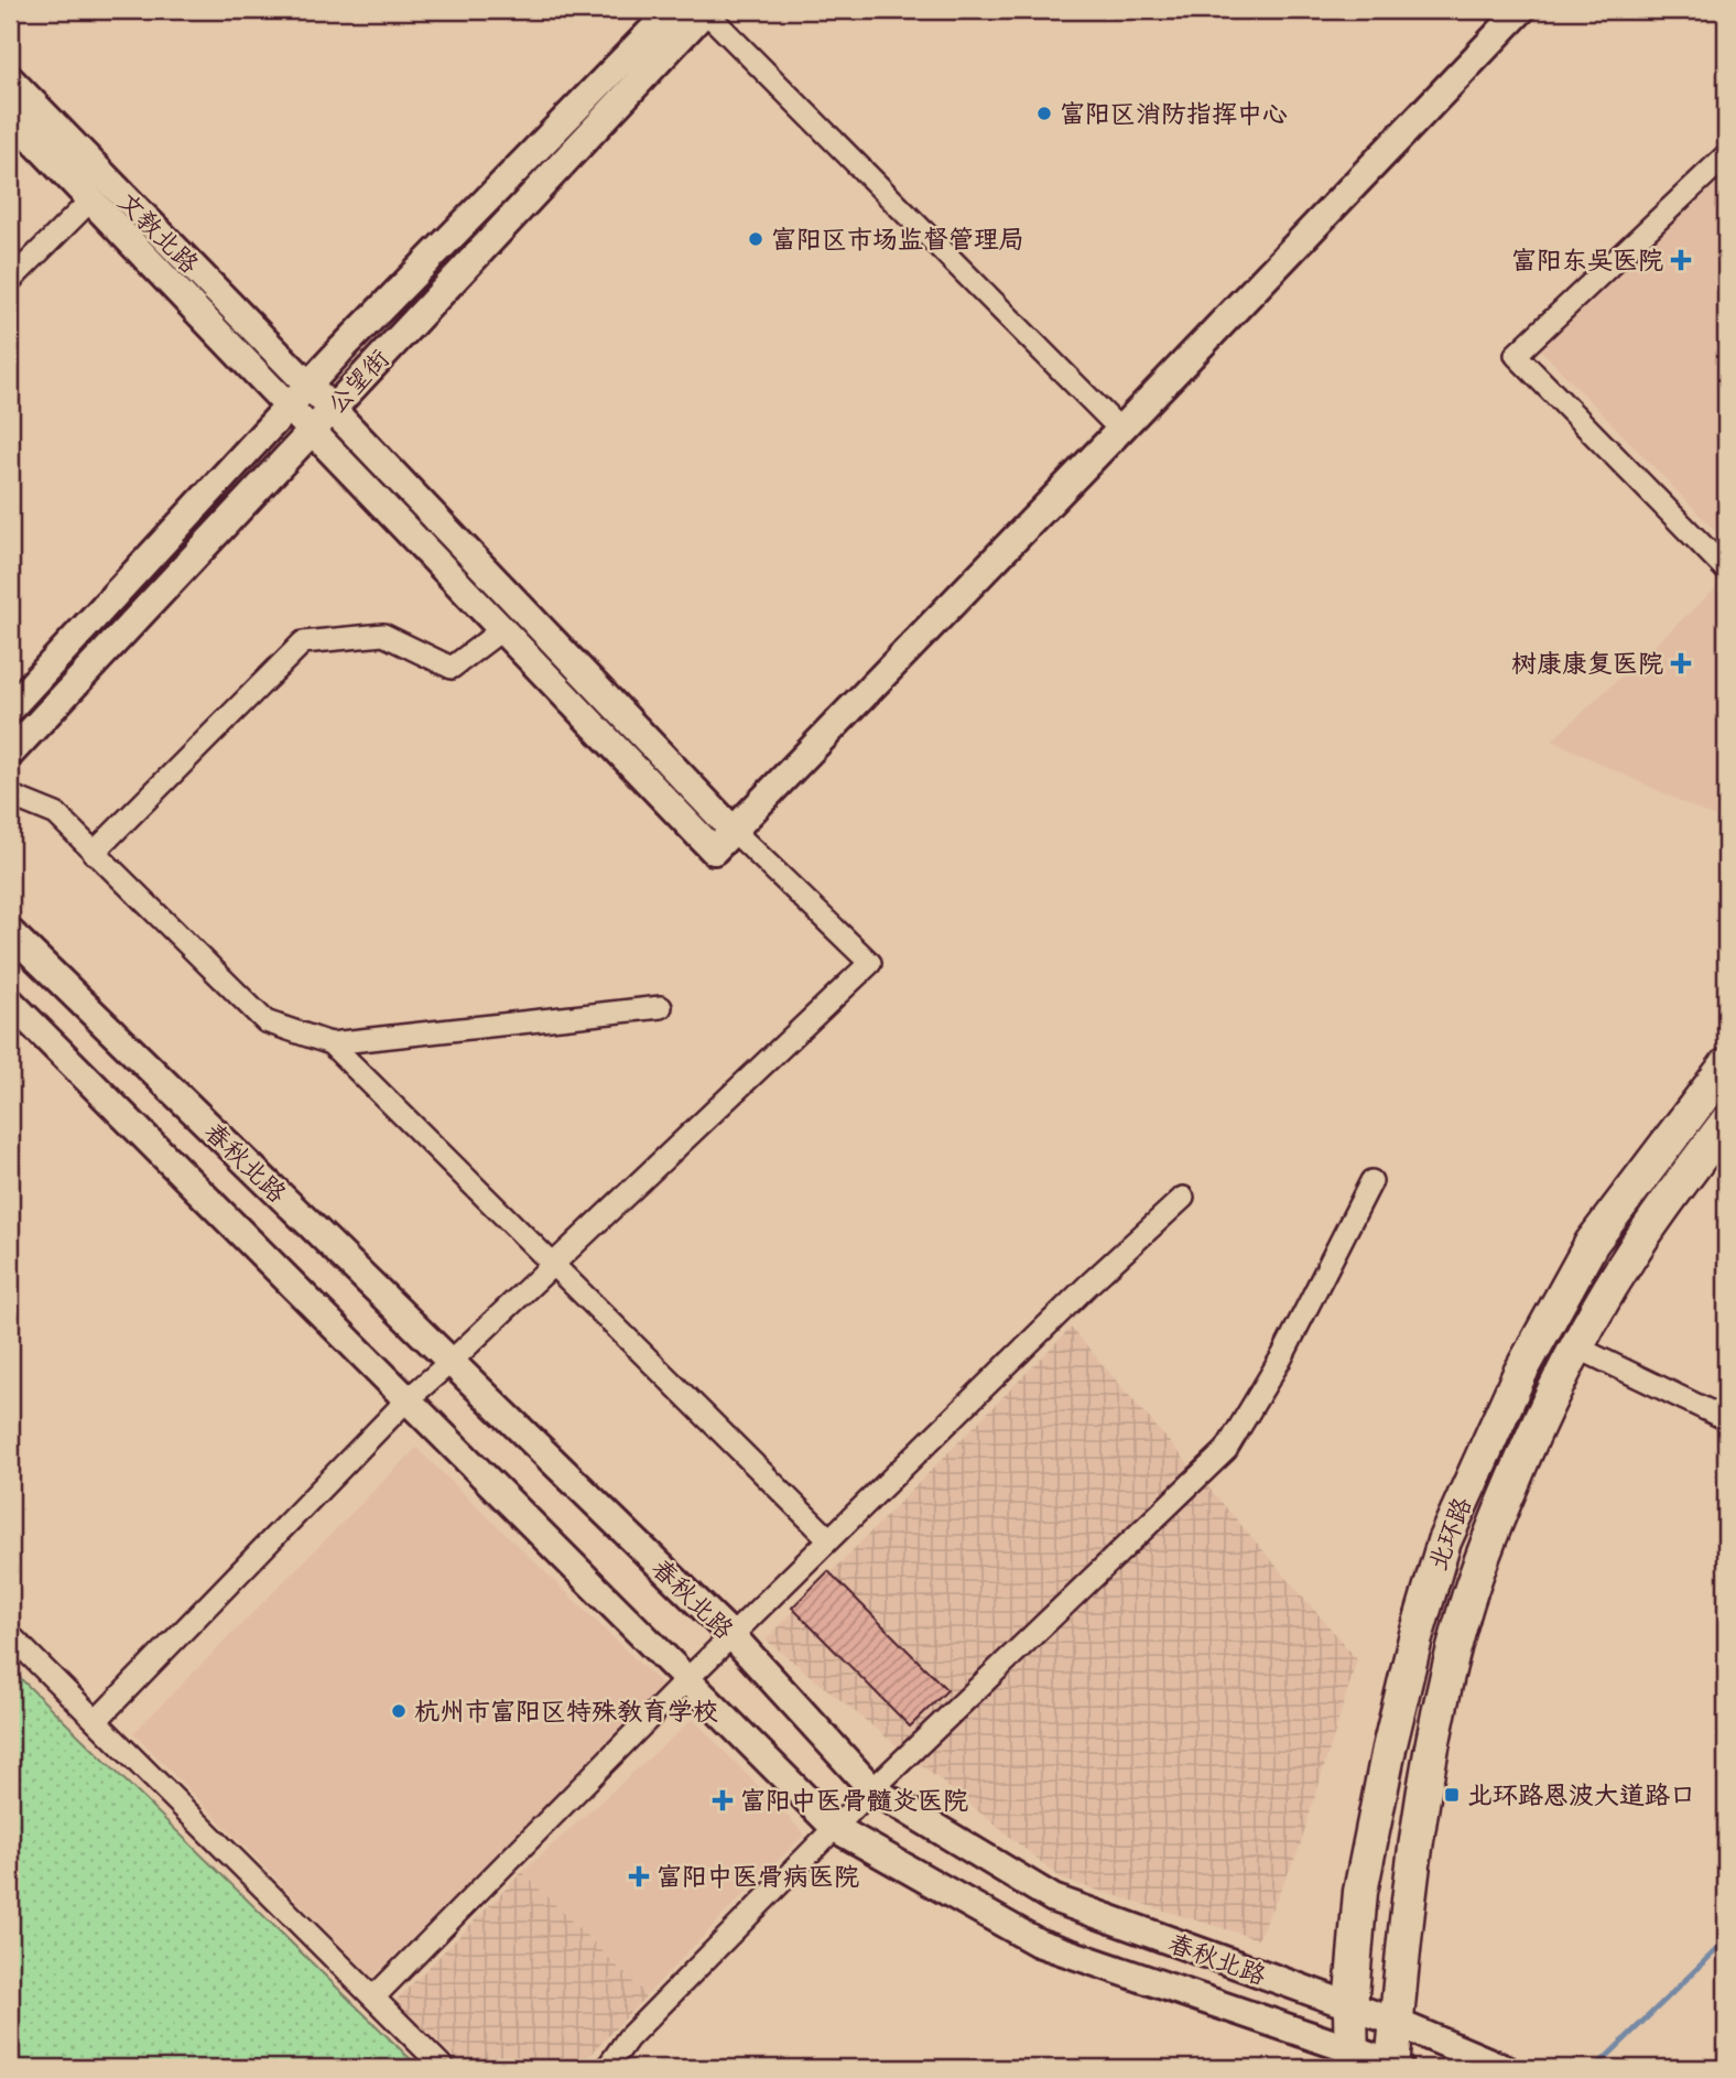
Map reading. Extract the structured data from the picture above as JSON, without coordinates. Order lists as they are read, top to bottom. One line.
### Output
{"streets":{"main road":["北环路"],"street":["文教北路","公望街","春秋北路"]},"crossings":[["文教北路","公望街"],["春秋北路","北环路"]],"places":{"other":["富阳区消防指挥中心","富阳区市场监督管理局","杭州市富阳区特殊教育学校"],"health":["富阳东吴医院","树康康复医院","富阳中医骨髓炎医院","富阳中医骨病医院"],"transit":["北环路恩波大道路口"]}}
